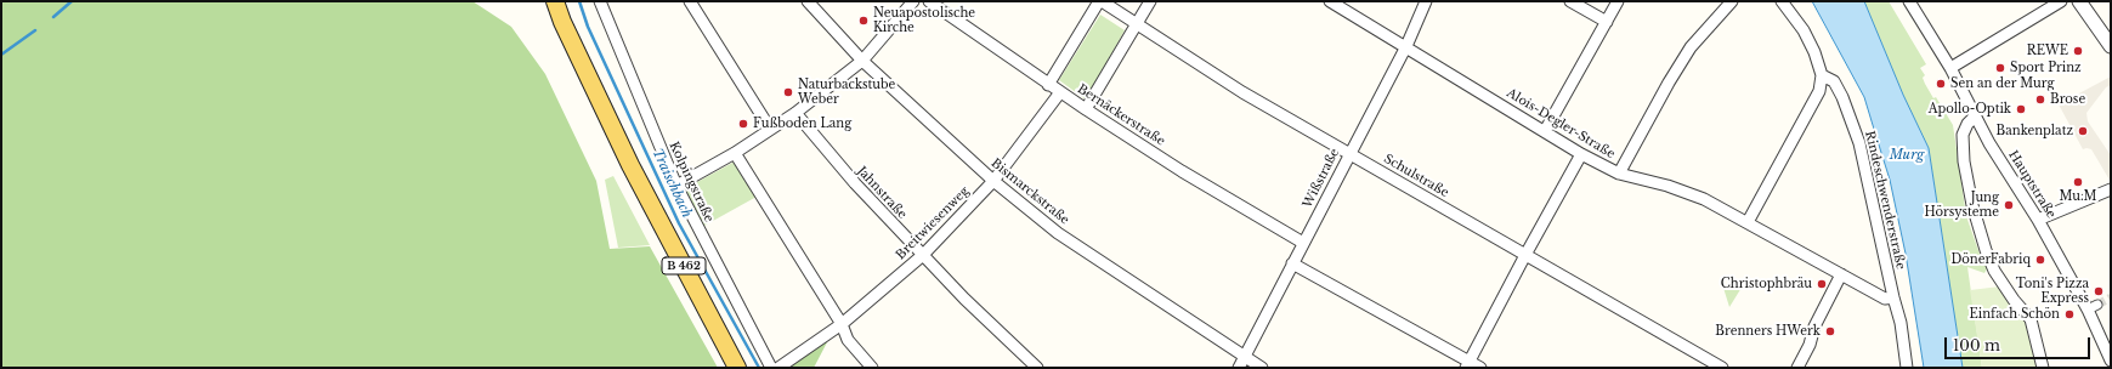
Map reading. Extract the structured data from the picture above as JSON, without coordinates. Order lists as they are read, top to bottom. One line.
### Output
{"streets":{"main road":["B 462"],"street":["Bernäckerstraße","Alois-Degler-Straße","Schulstraße","Wißstraße","Kolpingstraße","Hauptstraße","Bismarckstraße","Jahnstraße","Rindeschwenderstraße","Breitwiesenweg"]},"crossings":[["Bernäckerstraße","Wißstraße"],["Bernäckerstraße","Breitwiesenweg"],["Alois-Degler-Straße","Wißstraße"],["Alois-Degler-Straße","Rindeschwenderstraße"],["Schulstraße","Wißstraße"],["Wißstraße","Bismarckstraße"],["Bismarckstraße","Breitwiesenweg"],["Jahnstraße","Breitwiesenweg"]],"water":["Murg","Traischbach"],"places":["Neuapostolische Kirche","REWE","Sport Prinz","Sen an der Murg","Naturbackstube Weber","Brose","Apollo-Optik","Fußboden Lang","Bankenplatz","Mu.M","Jung Hörsysteme","DönerFabriq","Christophbräu","Toni's Pizza Express","Einfach Schön","Brenners HWerk"],"scale_bar":"100 m"}
